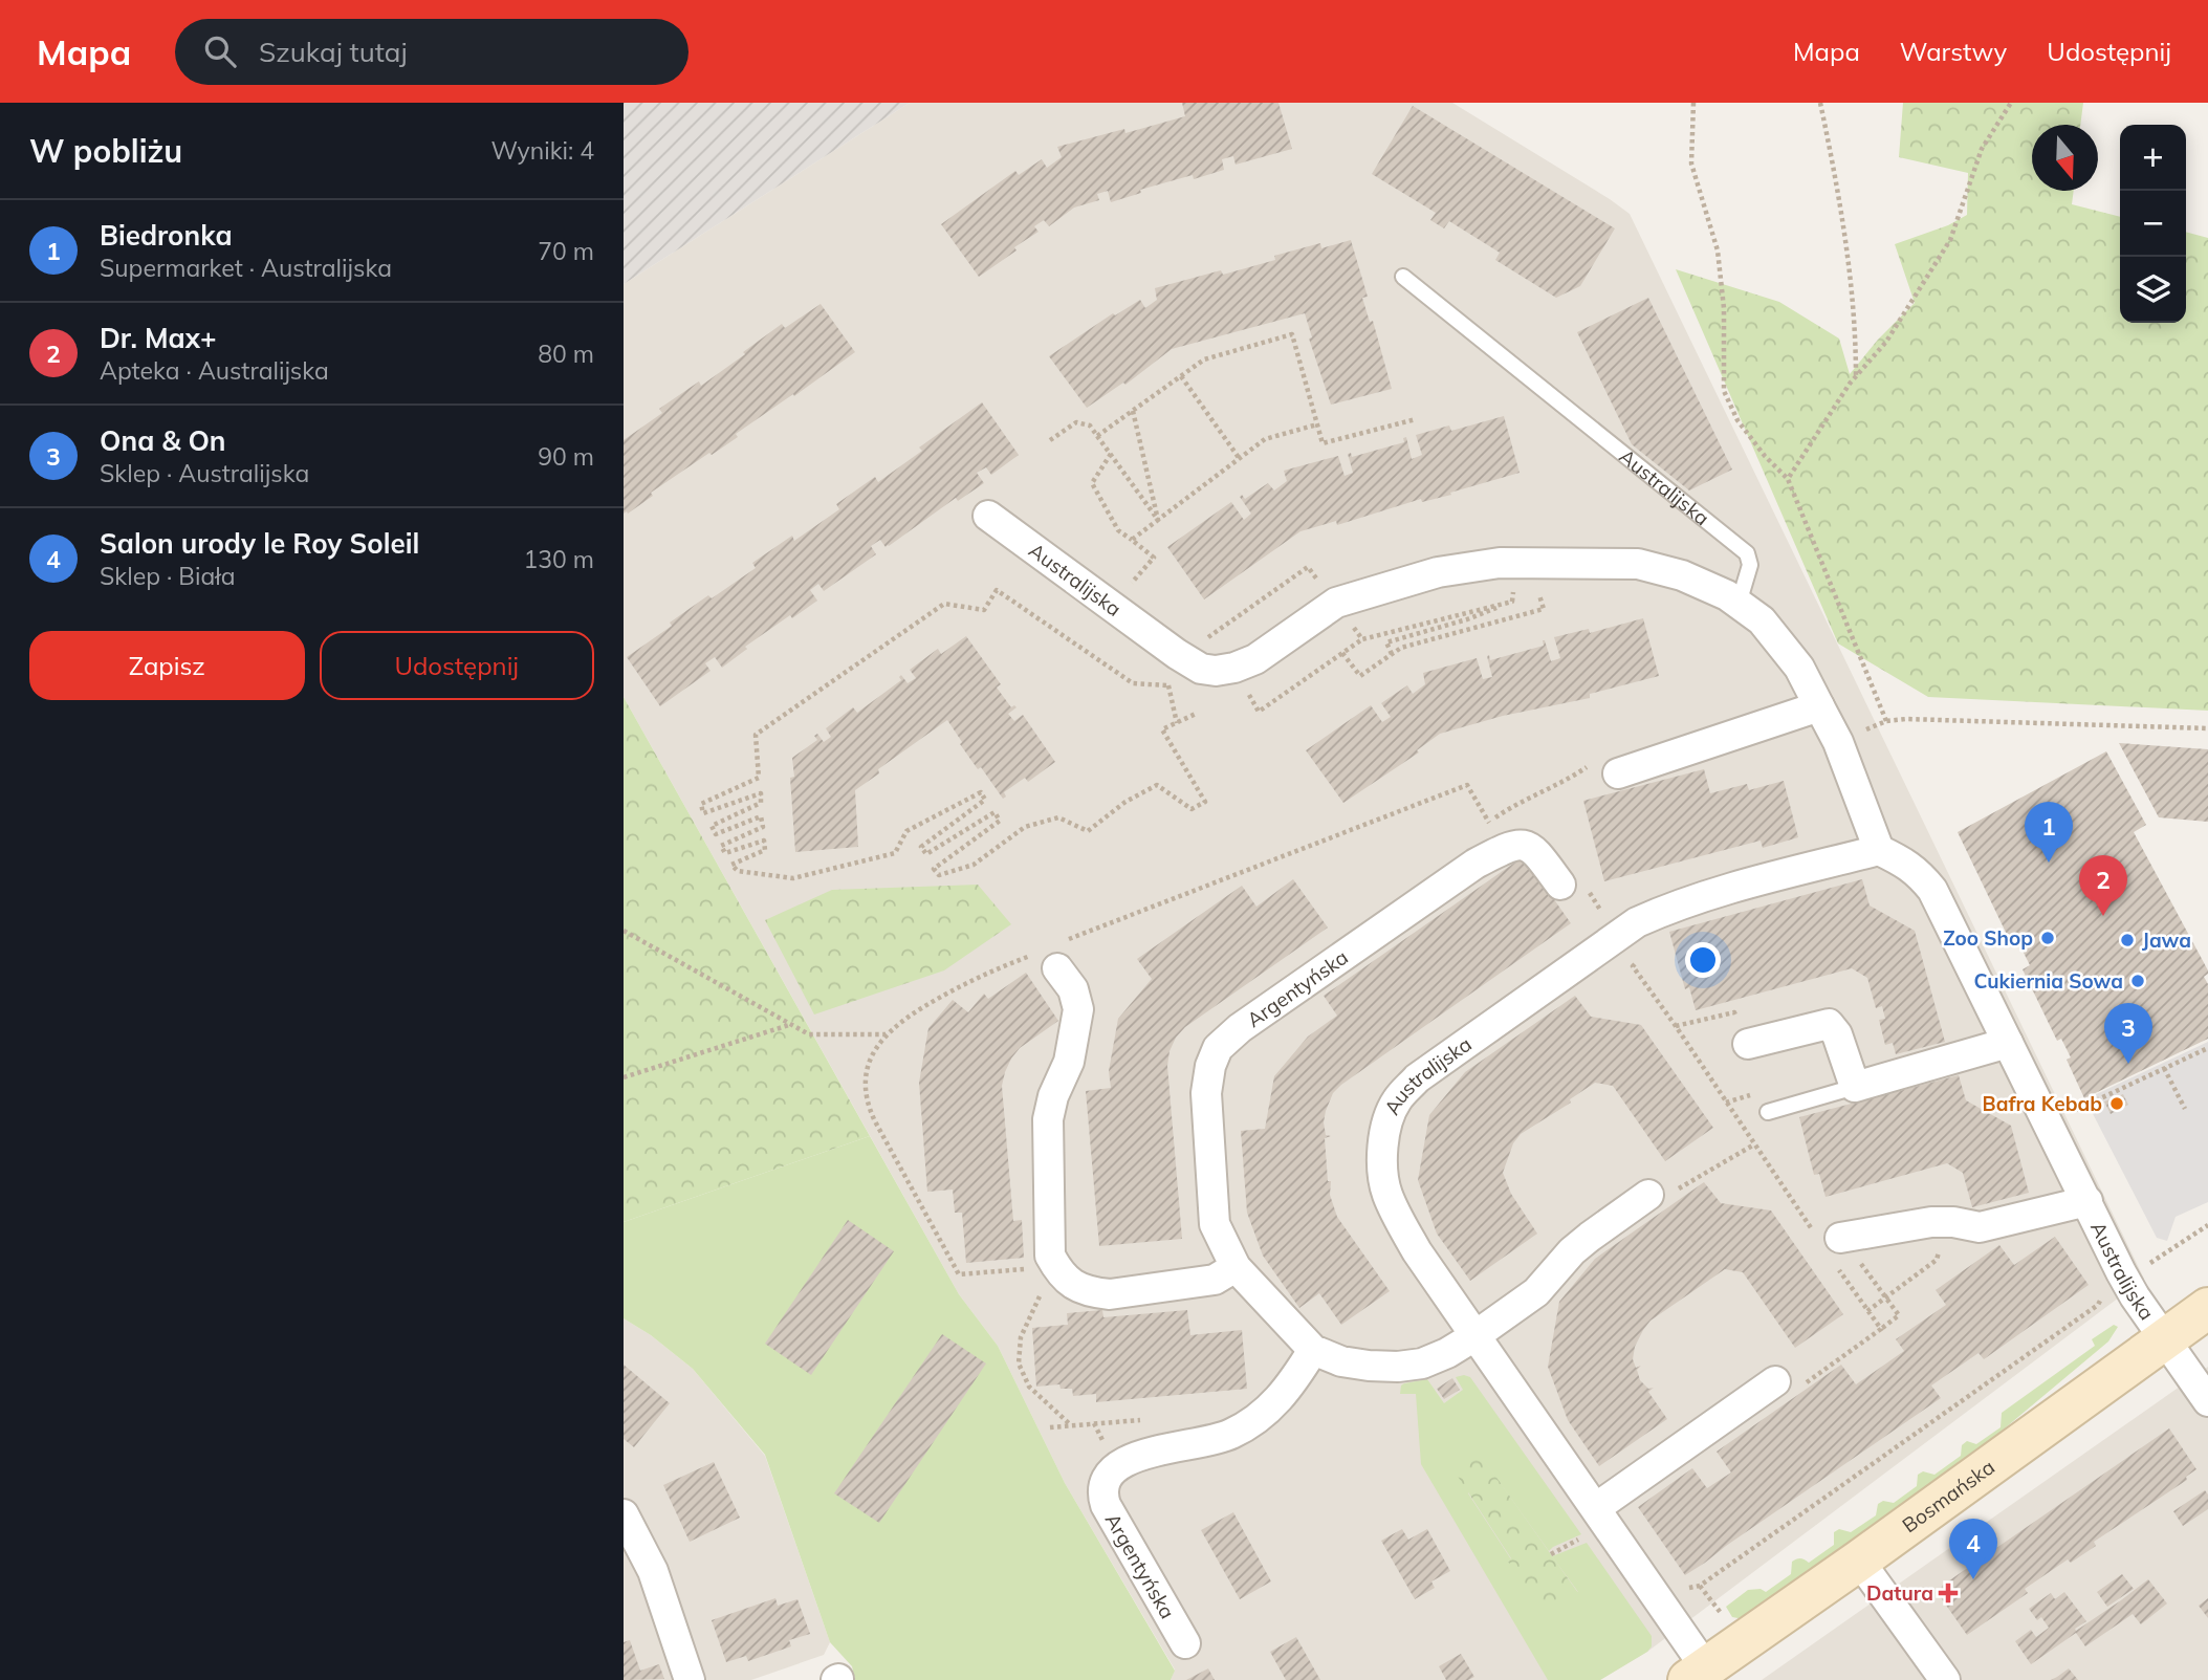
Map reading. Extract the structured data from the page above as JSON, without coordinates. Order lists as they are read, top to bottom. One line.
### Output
{"streets":{"street":["Australijska","Argentyńska","Bosmańska"]},"crossings":[["Australijska","Argentyńska"],["Australijska","Bosmańska"]],"places":{"other":["Zoo Shop","Jawa","Cukiernia Sowa","Bafra Kebab"],"health":["Datura"]},"north":"bottom","page":{"header":"Mapa","search":"Szukaj tutaj","nav":["Mapa","Warstwy","Udostępnij"],"heading":["W pobliżu","Wyniki: 4"],"map_buttons":["+","−"],"list":[{"mark":"1","name":"Biedronka","note":"Supermarket · Australijska","value":"70 m"},{"mark":"2","name":"Dr. Max+","note":"Apteka · Australijska","value":"80 m"},{"mark":"3","name":"Ona & On","note":"Sklep · Australijska","value":"90 m"},{"mark":"4","name":"Salon urody le Roy Soleil","note":"Sklep · Biała","value":"130 m"}],"buttons":["Zapisz","Udostępnij"],"pins":["1","2","3","4"]}}
